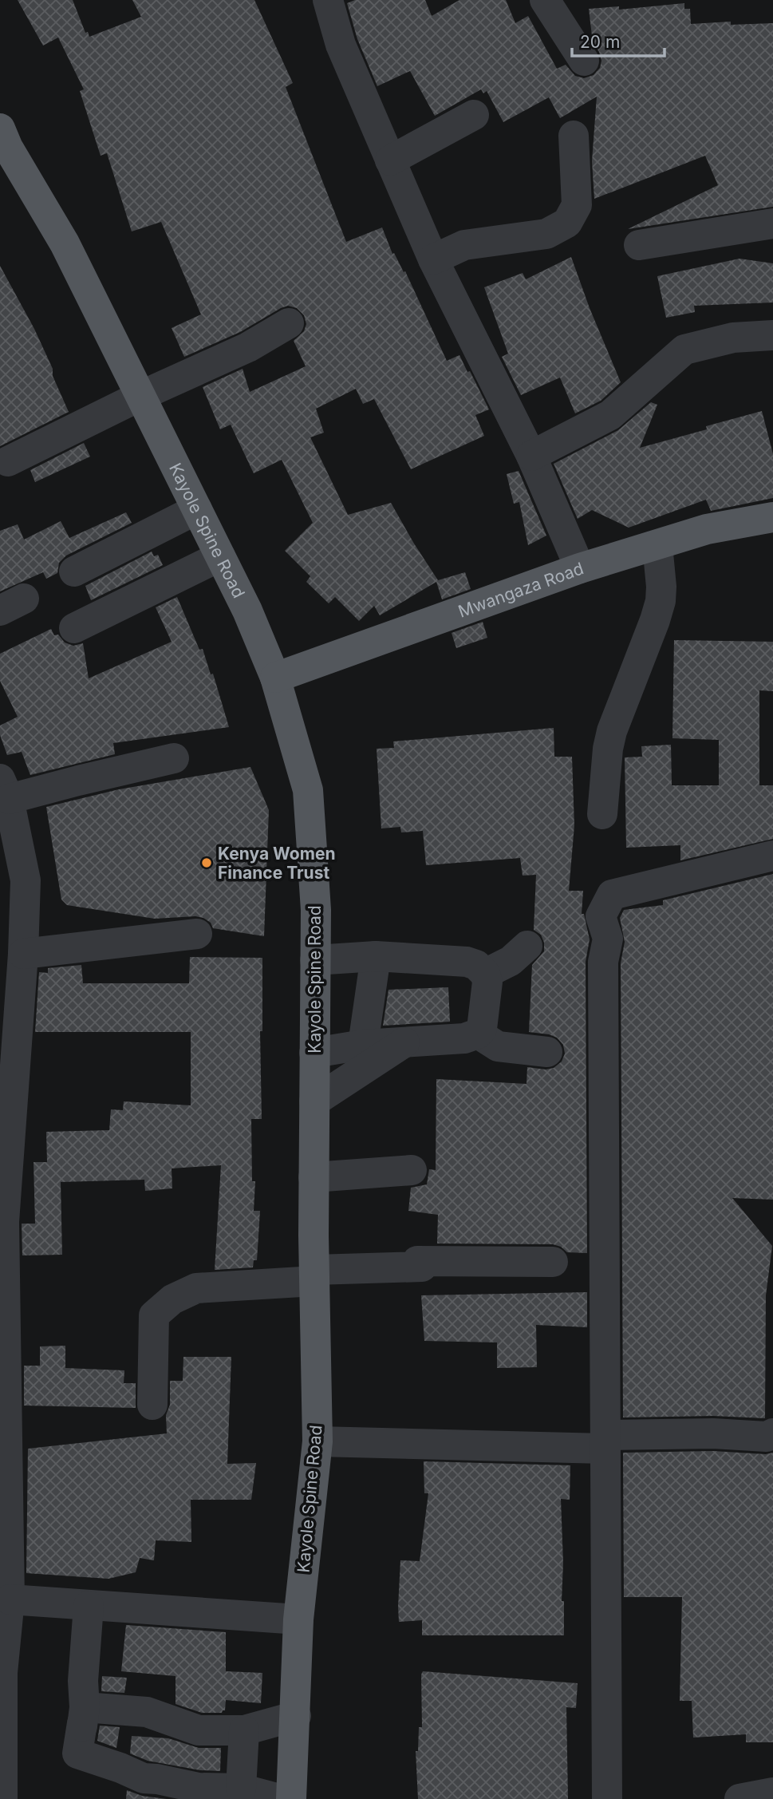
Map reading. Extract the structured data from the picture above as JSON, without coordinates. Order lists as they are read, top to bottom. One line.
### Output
{"streets":{"main road":["Kayole Spine Road","Mwangaza Road"]},"crossings":[["Kayole Spine Road","Mwangaza Road"]],"places":["Kenya Women Finance Trust"],"scale_bar":"20 m"}
